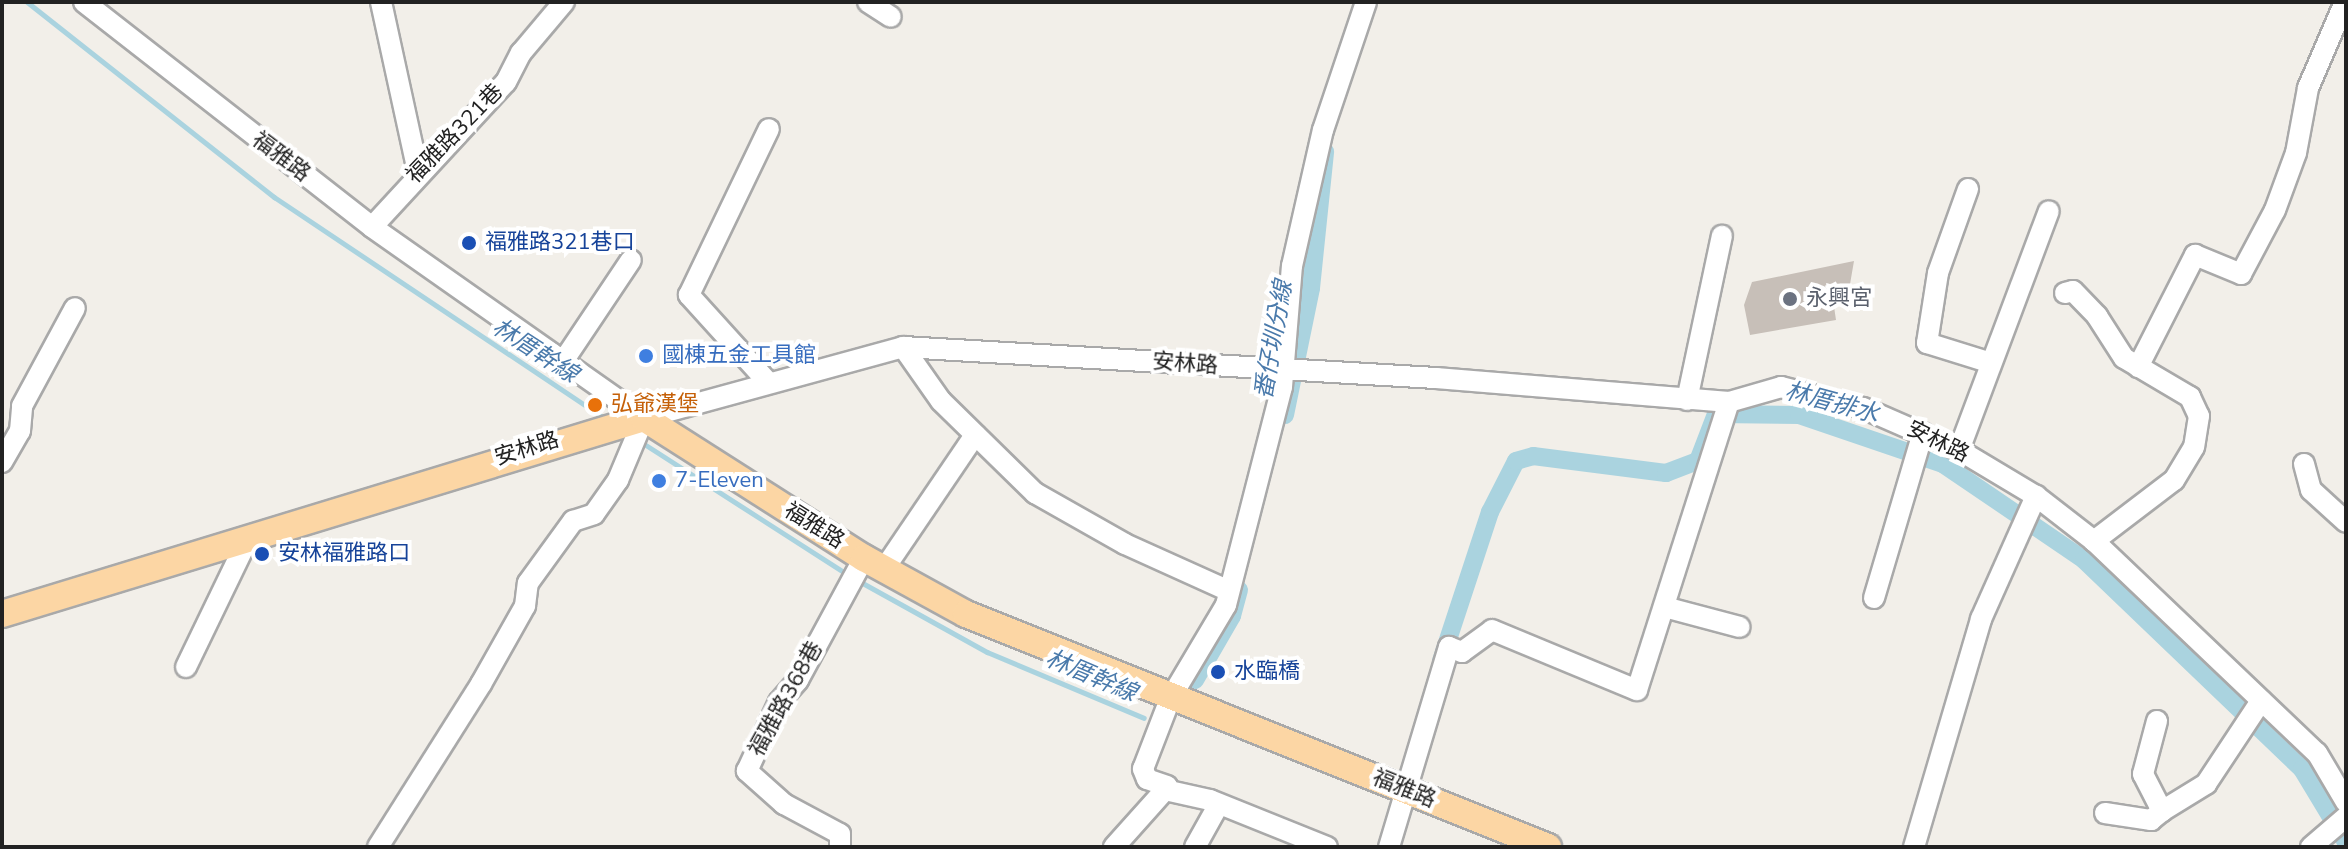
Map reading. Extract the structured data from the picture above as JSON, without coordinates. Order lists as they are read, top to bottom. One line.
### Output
{"streets":{"main road":["福雅路","安林路"],"street":["福雅路321巷","福雅路368巷"]},"crossings":[["福雅路321巷","福雅路"],["福雅路","安林路"],["福雅路","福雅路368巷"]],"water":["番仔圳分線","林厝幹線","林厝排水"],"places":["福雅路321巷口","永興宮","國棟五金工具館","弘爺漢堡","7-Eleven","安林福雅路口","水臨橋"]}
